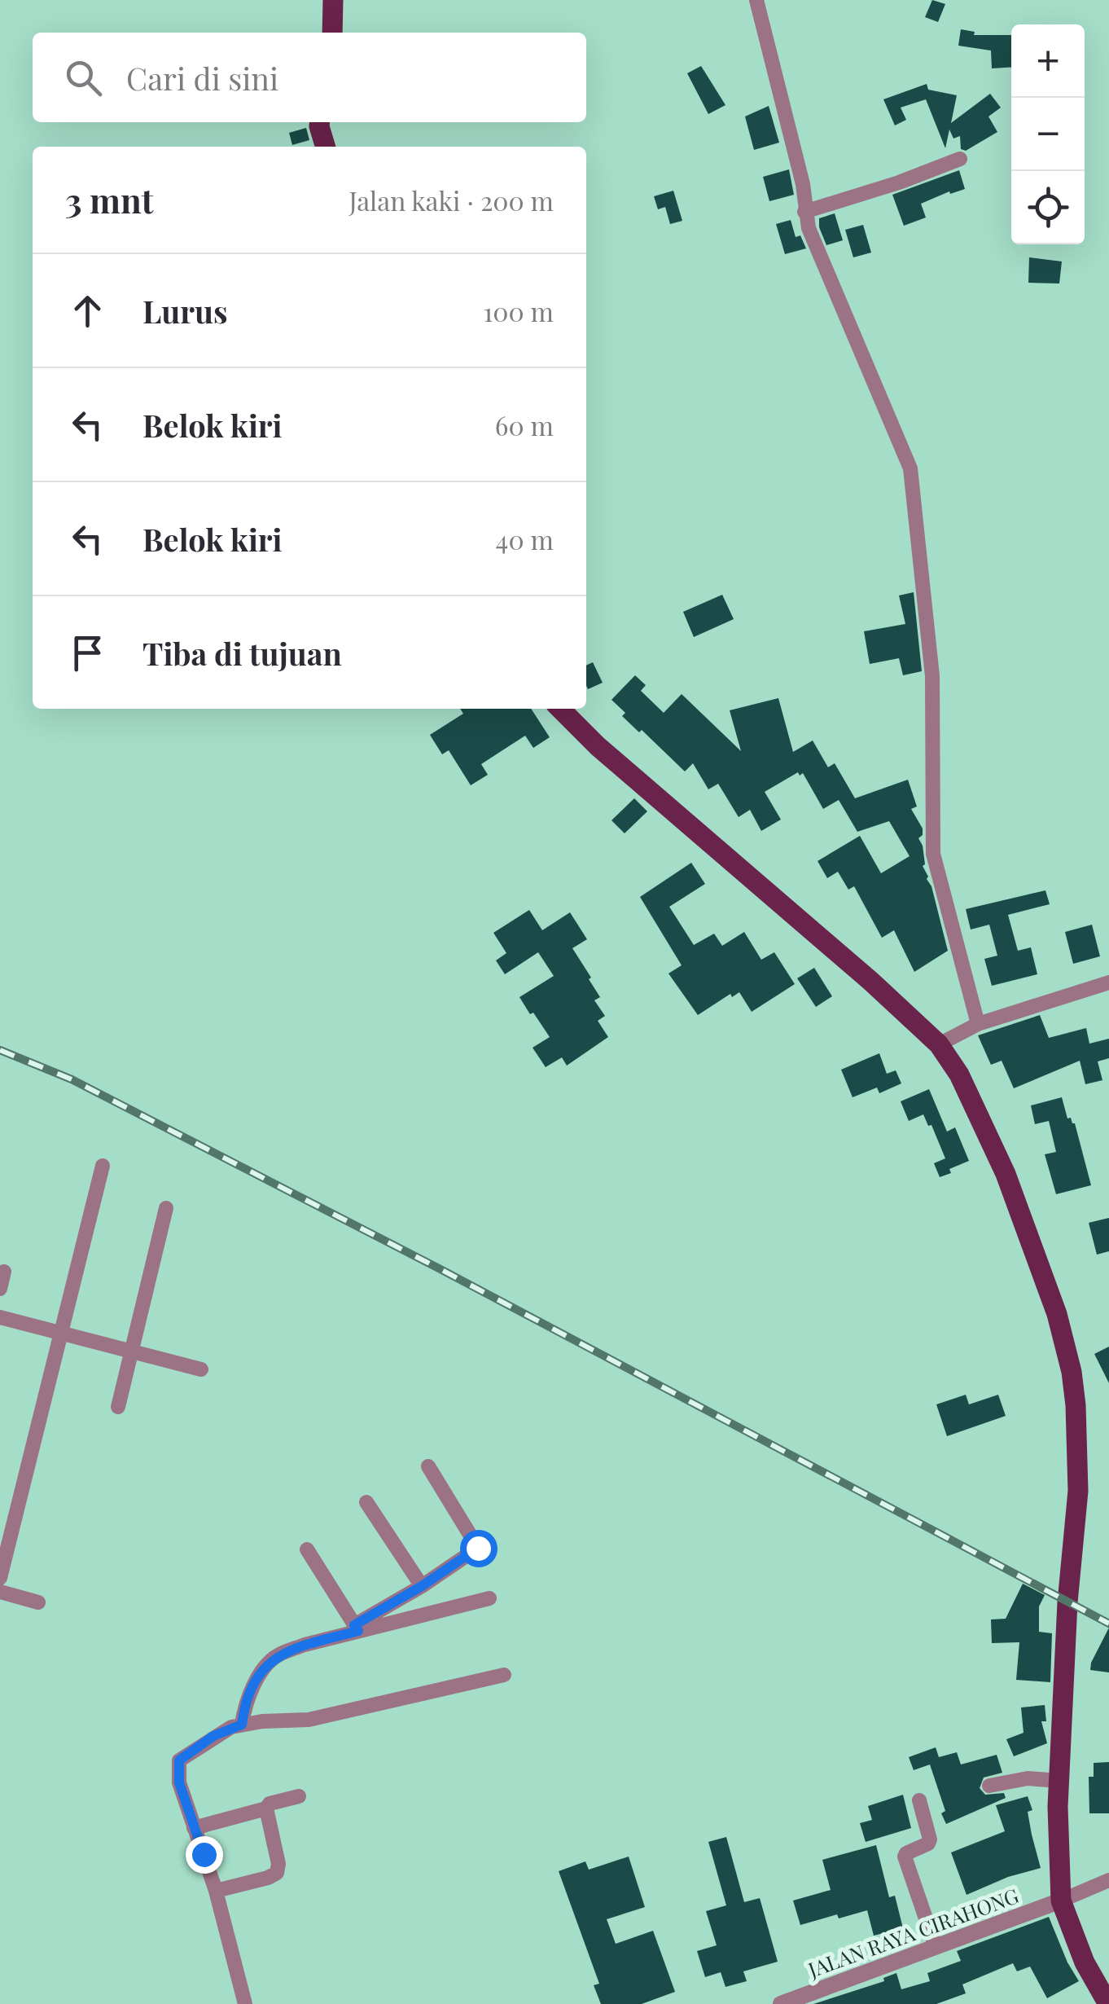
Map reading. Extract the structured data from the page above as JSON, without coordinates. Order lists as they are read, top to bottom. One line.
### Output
{"streets":{"street":["JALAN RAYA CIRAHONG"]},"page":{"map_buttons":["+","−"],"search":"Cari di sini","heading":["3 mnt","Jalan kaki · 200 m"],"list":[["Lurus","100 m"],["Belok kiri","60 m"],["Belok kiri","40 m"],"Tiba di tujuan"]}}
